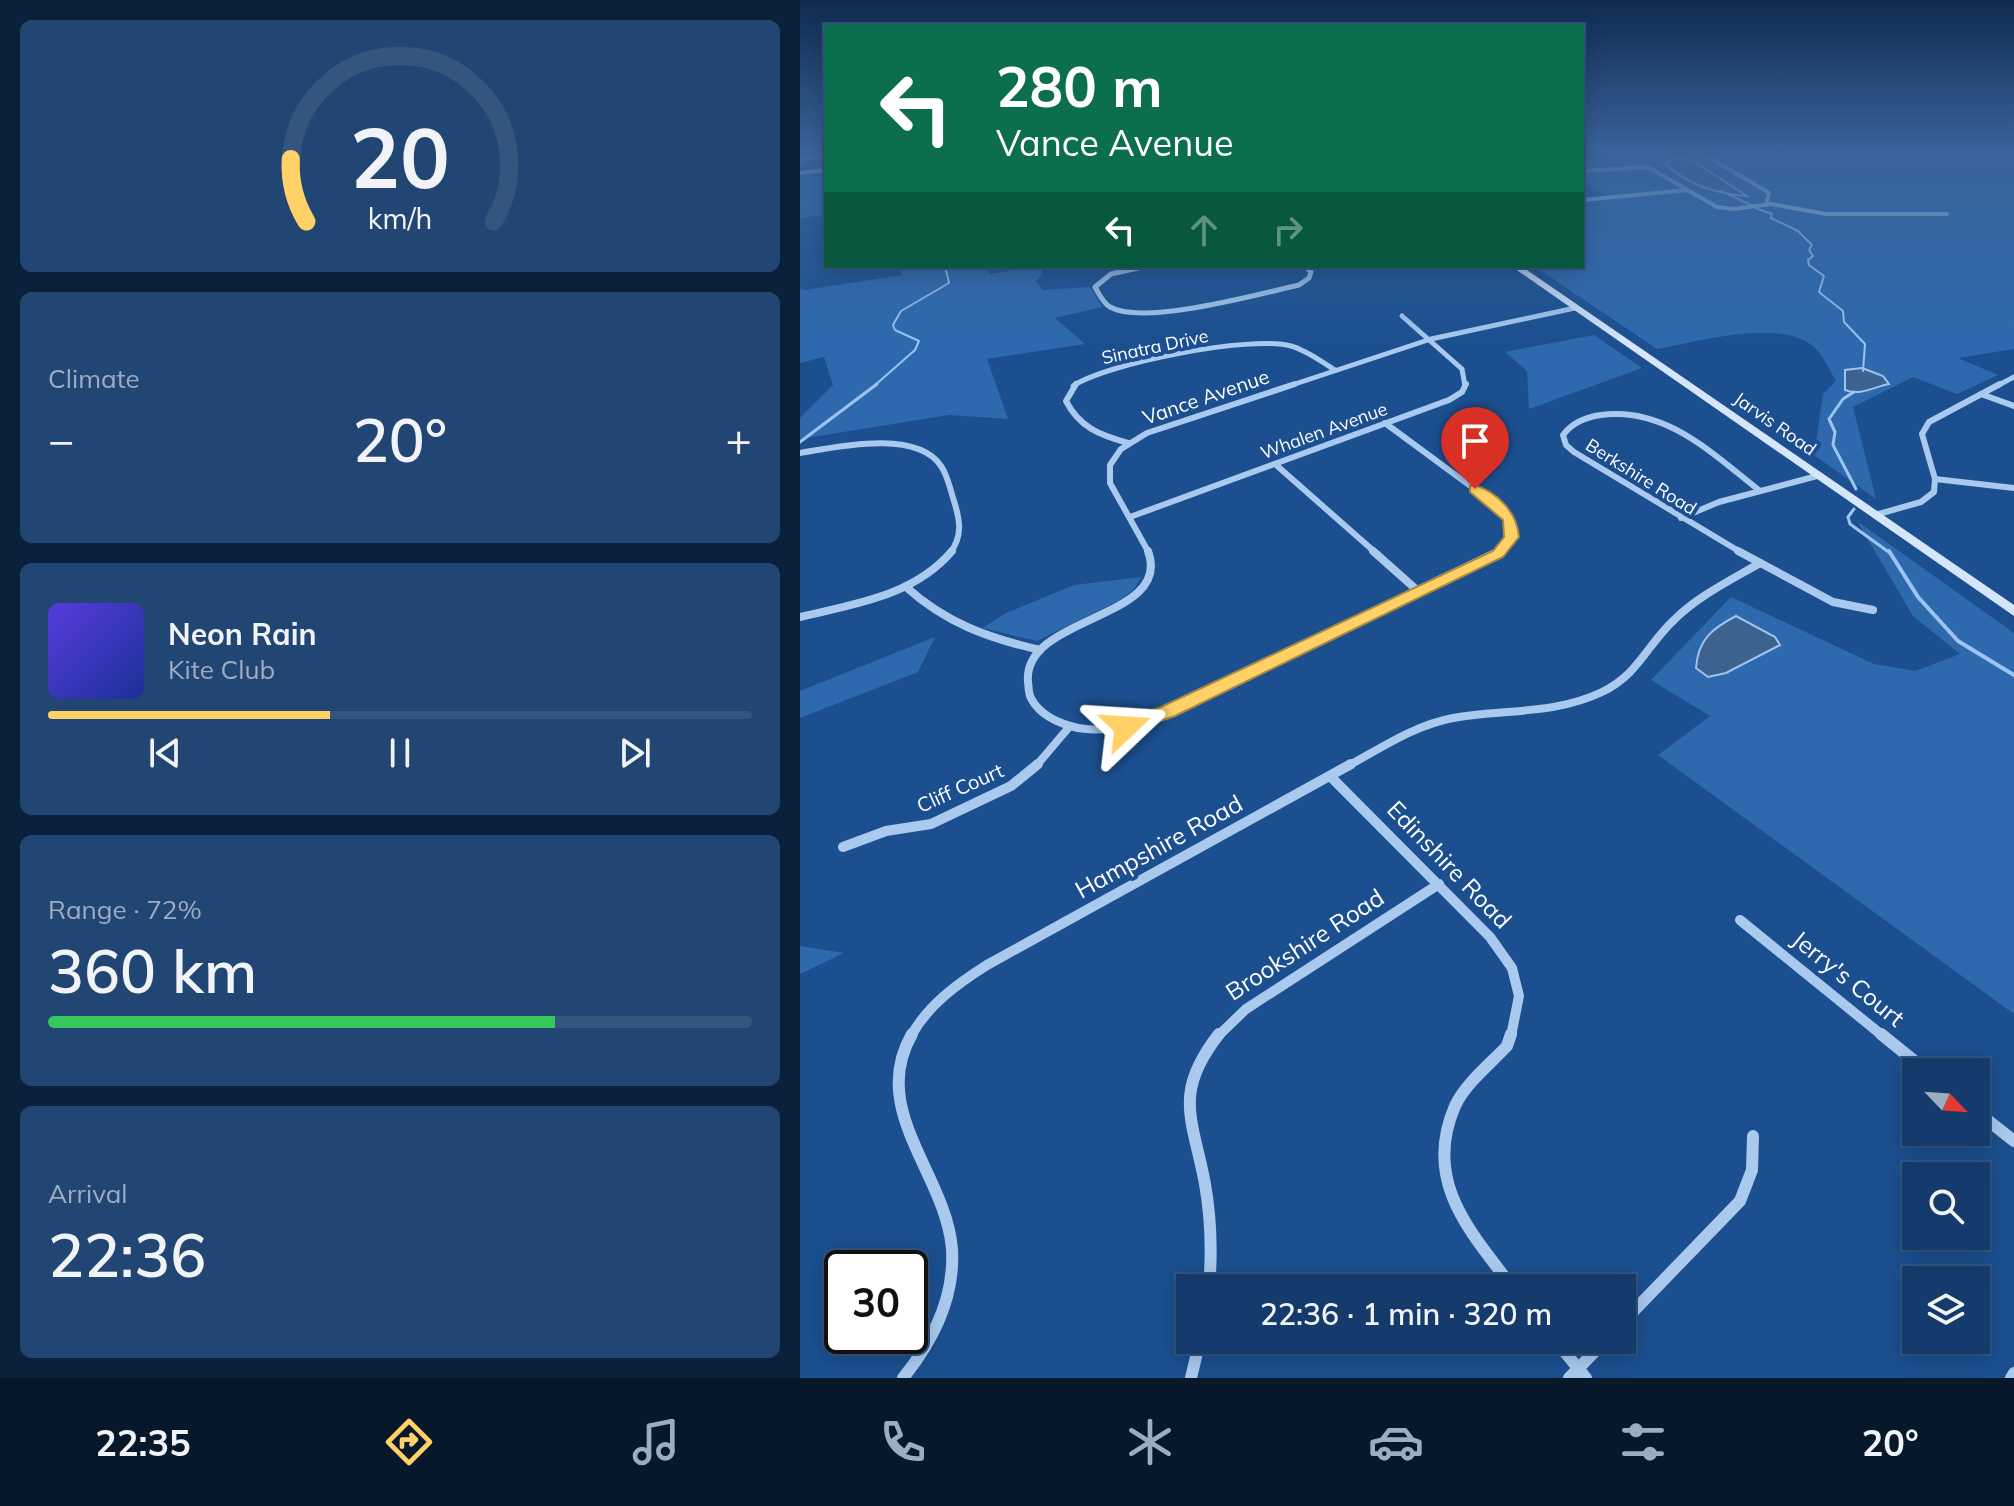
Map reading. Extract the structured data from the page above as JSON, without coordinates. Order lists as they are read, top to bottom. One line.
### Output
{"streets":{"street":["Sinatra Drive","Vance Avenue","Jarvis Road","Whalen Avenue","Berkshire Road","Cliff Court","Hampshire Road","Edinshire Road","Brookshire Road","Jerry's Court"]},"crossings":[["Sinatra Drive","Vance Avenue"],["Vance Avenue","Jarvis Road"],["Vance Avenue","Whalen Avenue"],["Berkshire Road","Hampshire Road"],["Hampshire Road","Edinshire Road"],["Edinshire Road","Brookshire Road"]],"north":"bottom right","page":{"turn":["280 m","Vance Avenue"],"tile":["Climate",["Range · 72%","360 km"],["Arrival","22:36"]],"heat":["−","20°","+"],"song":["Neon Rain","Kite Club"],"limit":"30","trip":"22:36 · 1 min · 320 m","tabs":["22:35","20°"],"gauge":["20","km/h"]}}
